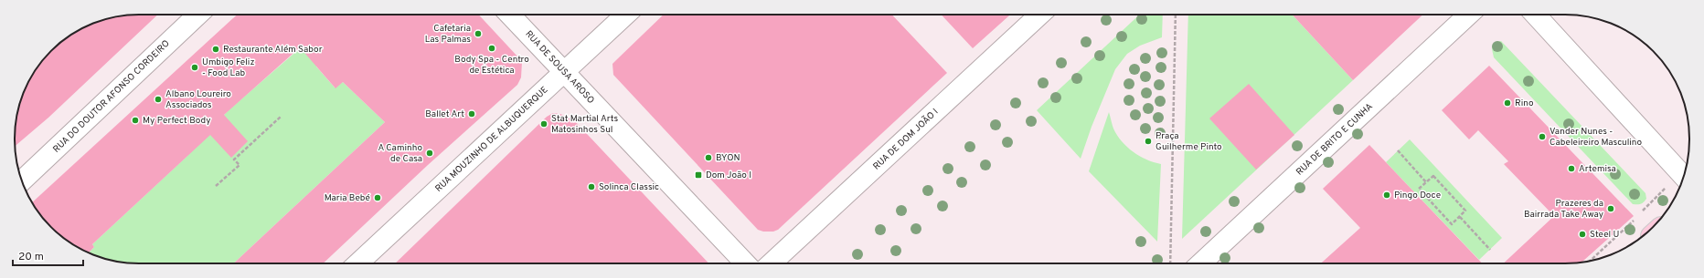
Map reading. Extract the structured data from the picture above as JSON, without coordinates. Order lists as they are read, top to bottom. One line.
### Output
{"streets":{"street":["RUA DE SOUSA AROSO","RUA DO DOUTOR AFONSO CORDEIRO","RUA MOUZINHO DE ALBUQUERQUE","RUA DE DOM JOÃO I","RUA DE BRITO E CUNHA"]},"crossings":[["RUA DE SOUSA AROSO","RUA MOUZINHO DE ALBUQUERQUE"]],"places":{"other":["Cafetaria Las Palmas","Body Spa - Centro de Estética","Restaurante Além Sabor","Umbigo Feliz - Food Lab","Albano Loureiro Associados","Rino","Ballet Art","My Perfect Body","Stat Martial Arts Matosinhos Sul","Vander Nunes - Cabeleireiro Masculino","Praça Guilherme Pinto","A Caminho de Casa","BYON","Artemisa","Solinca Classic","Pingo Doce","Maria Bebé","Prazeres da Bairrada Take Away","Steel U"],"transit":["Dom João I"]},"scale_bar":"20 m"}
